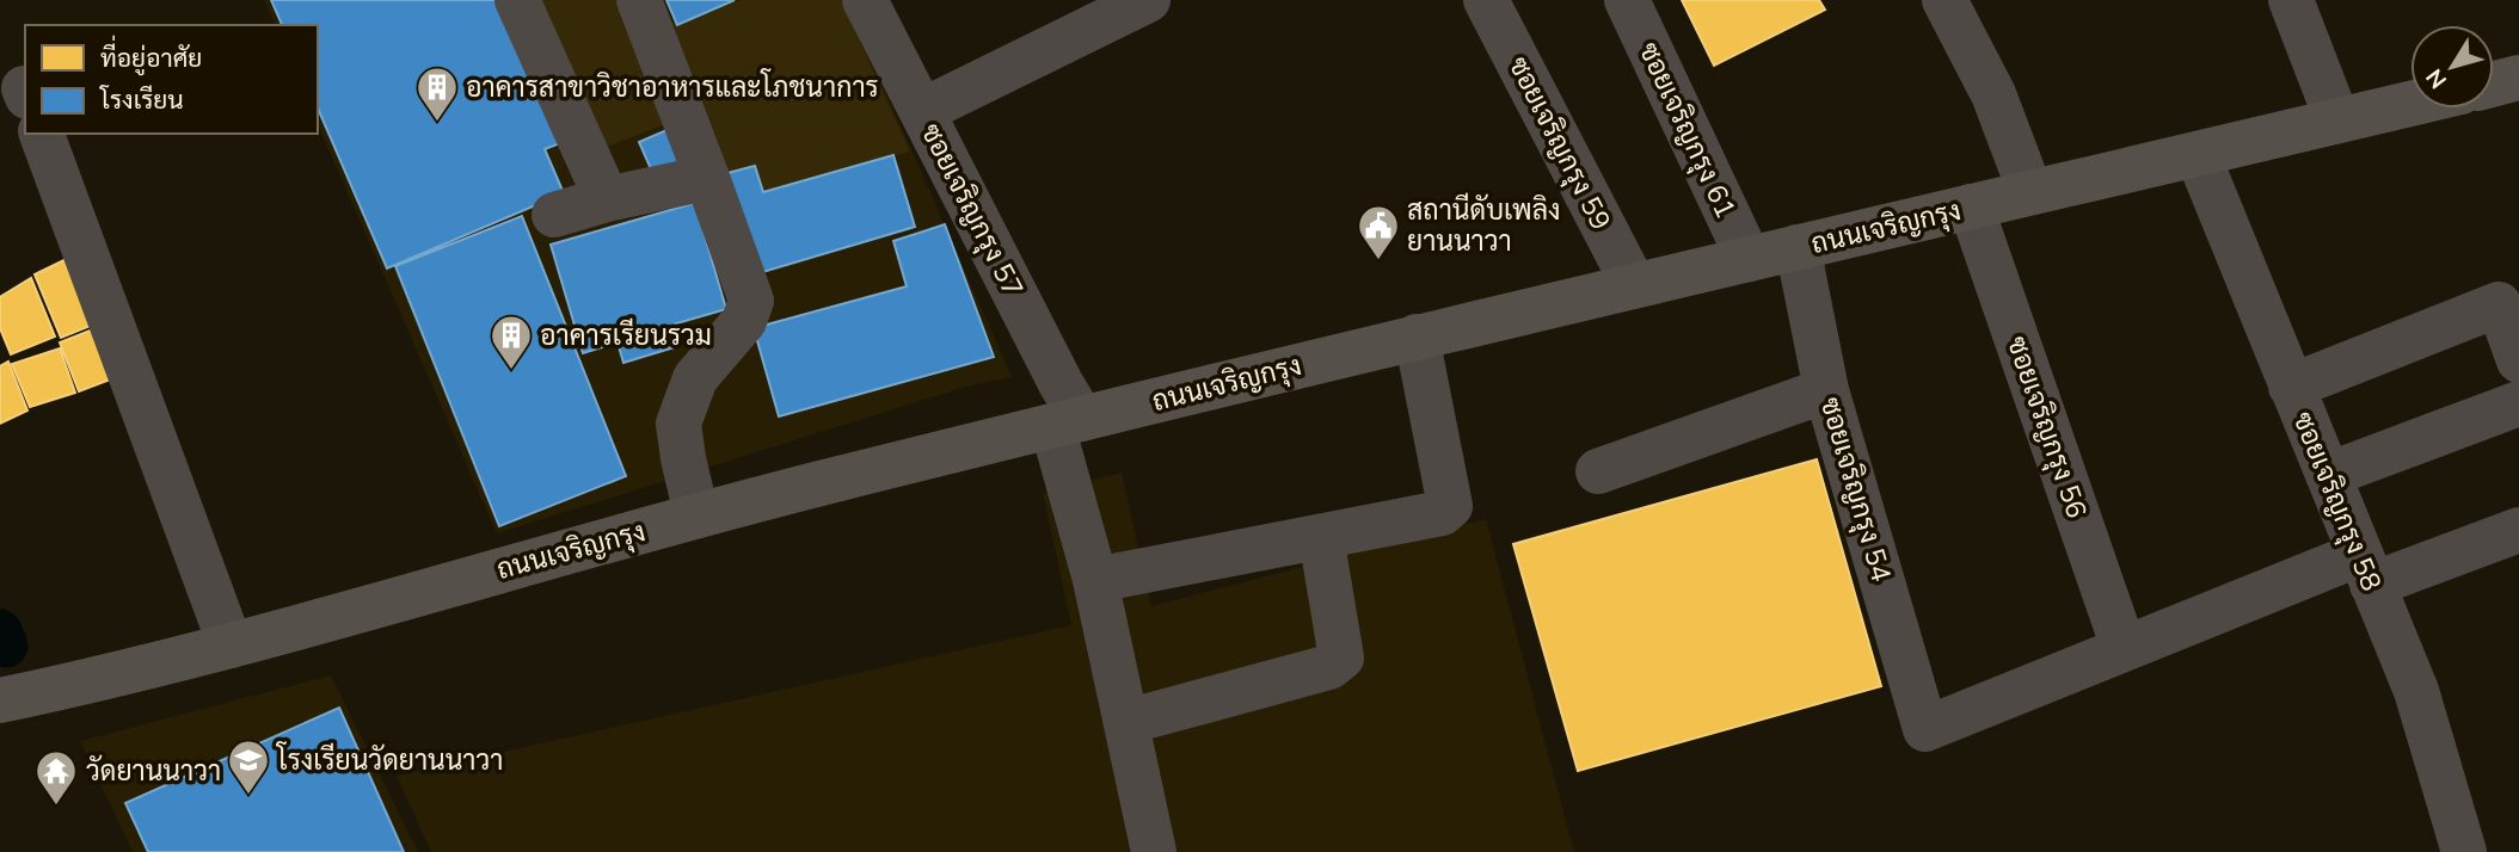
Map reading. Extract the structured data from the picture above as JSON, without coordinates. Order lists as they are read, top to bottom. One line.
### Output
{"streets":{"main road":["ถนนเจริญกรุง"],"street":["ซอยเจริญกรุง 61","ซอยเจริญกรุง 59","ซอยเจริญกรุง 57","ซอยเจริญกรุง 56","ซอยเจริญกรุง 54","ซอยเจริญกรุง 58"]},"crossings":[["ซอยเจริญกรุง 61","ถนนเจริญกรุง"],["ซอยเจริญกรุง 59","ถนนเจริญกรุง"],["ซอยเจริญกรุง 57","ถนนเจริญกรุง"],["ถนนเจริญกรุง","ซอยเจริญกรุง 56"],["ถนนเจริญกรุง","ซอยเจริญกรุง 54"],["ถนนเจริญกรุง","ซอยเจริญกรุง 58"],["ซอยเจริญกรุง 56","ซอยเจริญกรุง 54"]],"places":{"building":["อาคารสาขาวิชาอาหารและโภชนาการ","อาคารเรียนรวม"],"public building":["สถานีดับเพลิง ยานนาวา"],"school or university":["โรงเรียนวัดยานนาวา"],"temple":["วัดยานนาวา"]},"legend":["ที่อยู่อาศัย","โรงเรียน"],"north":"bottom left"}
